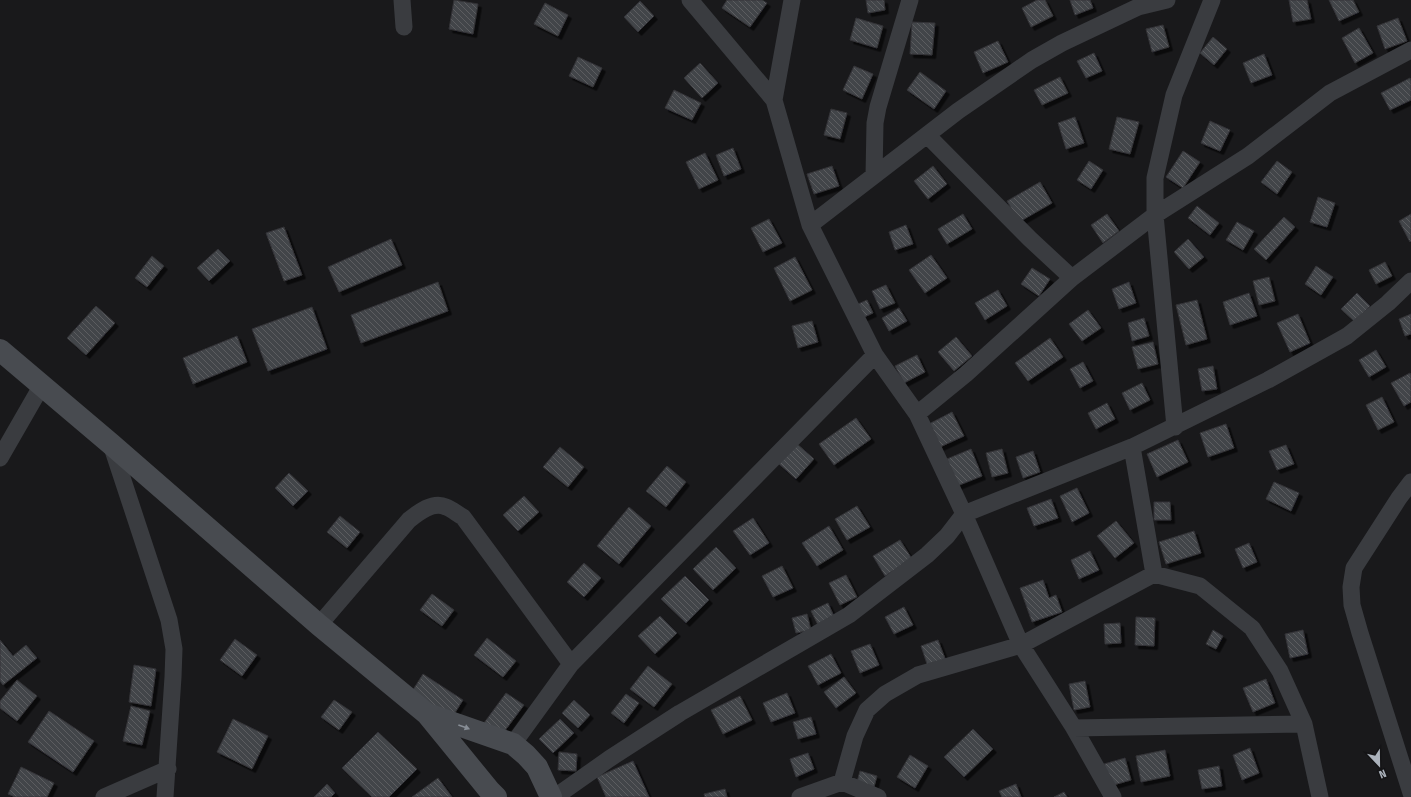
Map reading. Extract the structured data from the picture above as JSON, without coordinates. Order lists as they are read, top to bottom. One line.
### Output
{"north":"bottom"}
